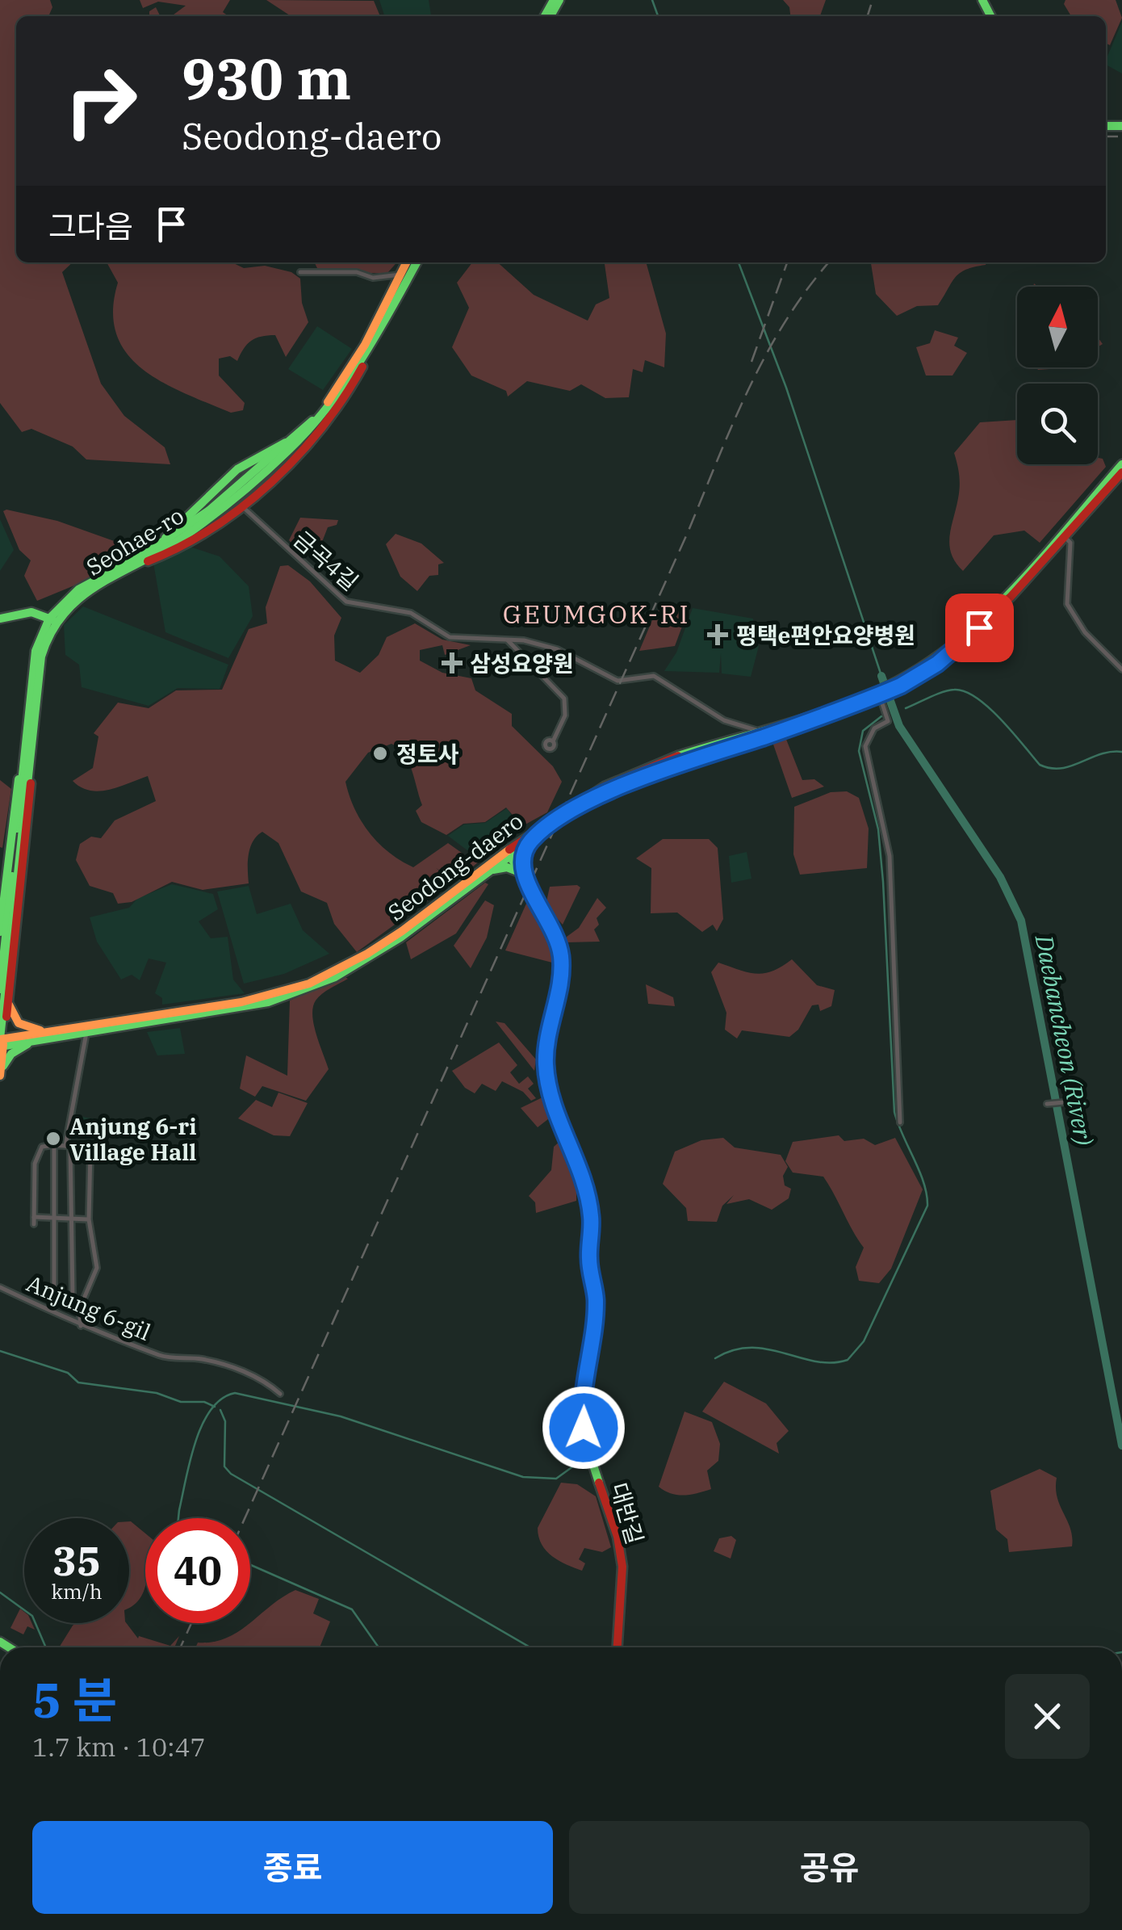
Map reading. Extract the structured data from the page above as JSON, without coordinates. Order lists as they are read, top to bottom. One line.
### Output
{"streets":{"main road":["Seohae-ro","Seodong-daero","대반길"],"street":["금곡4길","Anjung 6-gil"]},"crossings":[["금곡4길","Seodong-daero"],["Seodong-daero","대반길"]],"districts":["GEUMGOK-RI"],"water":["Daebancheon (River)"],"places":{"health":["평택e편안요양병원","삼성요양원"],"other":["정토사","Anjung 6-ri Village Hall"]},"north":"top","page":{"turn":["930 m","Seodong-daero"],"then":"그다음","speed":"35 km/h","limit":"40","heading":["5 분","1.7 km · 10:47"],"buttons":["종료","공유"]}}
